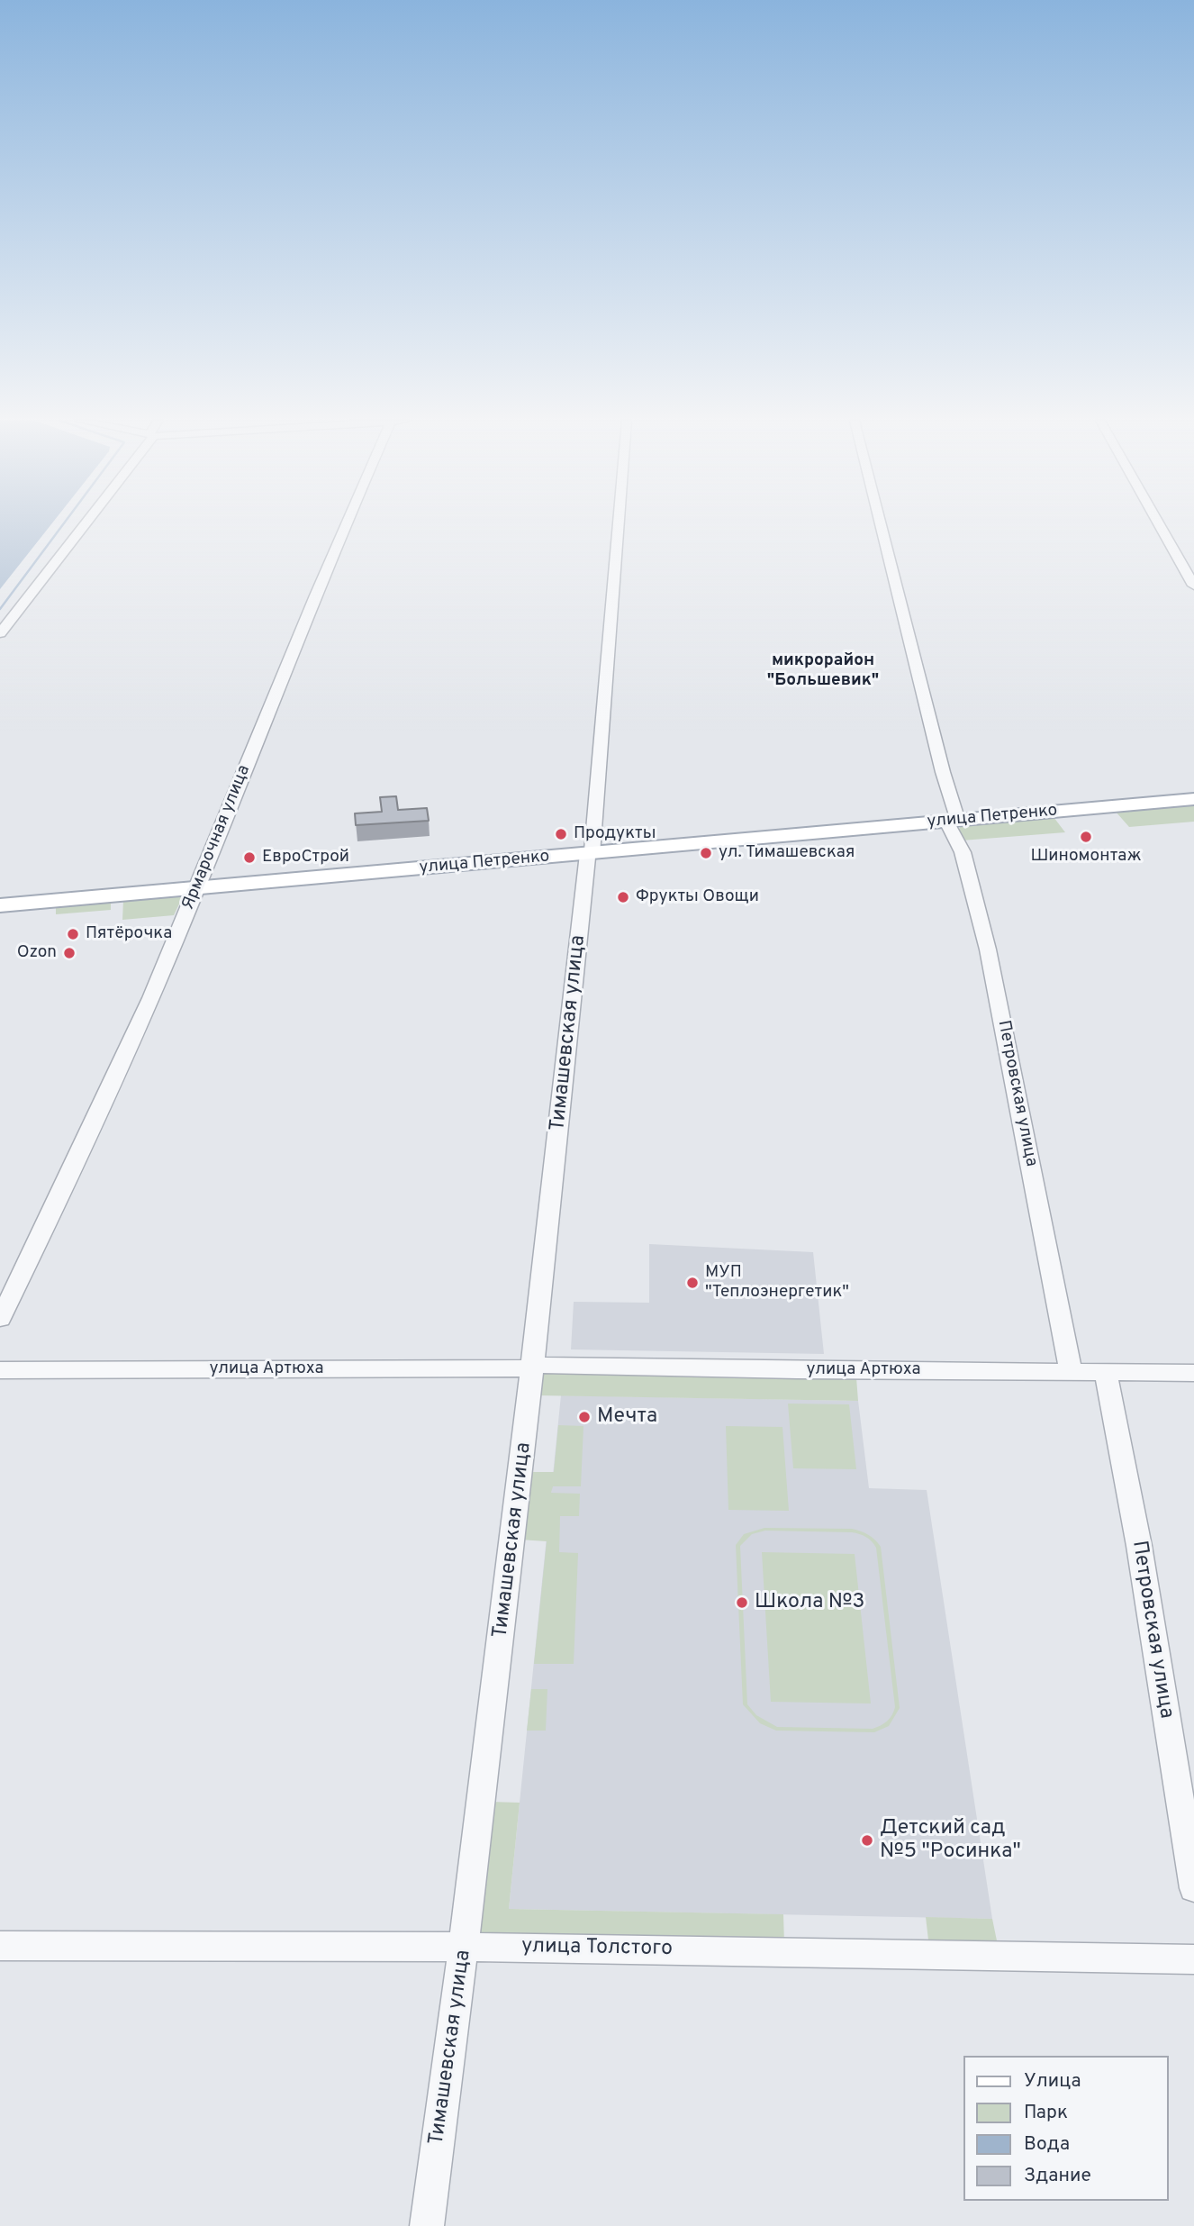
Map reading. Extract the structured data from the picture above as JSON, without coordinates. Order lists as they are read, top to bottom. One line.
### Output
{"streets":{"main road":["улица Петренко"],"street":["Ярмарочная улица","Тимашевская улица","Петровская улица","улица Артюха","улица Толстого"]},"crossings":[["улица Петренко","Ярмарочная улица"],["улица Петренко","Тимашевская улица"],["улица Петренко","Петровская улица"],["Тимашевская улица","улица Артюха"],["Тимашевская улица","улица Толстого"],["Петровская улица","улица Артюха"]],"districts":["микрорайон \"Большевик\""],"places":["Продукты","Шиномонтаж","ул. Тимашевская","ЕвроСтрой","Фрукты Овощи","Пятёрочка","Ozon","МУП \"Теплоэнергетик\"","Мечта","Школа №3","Детский сад №5 \"Росинка\""],"legend":["Улица","Парк","Вода","Здание"]}
